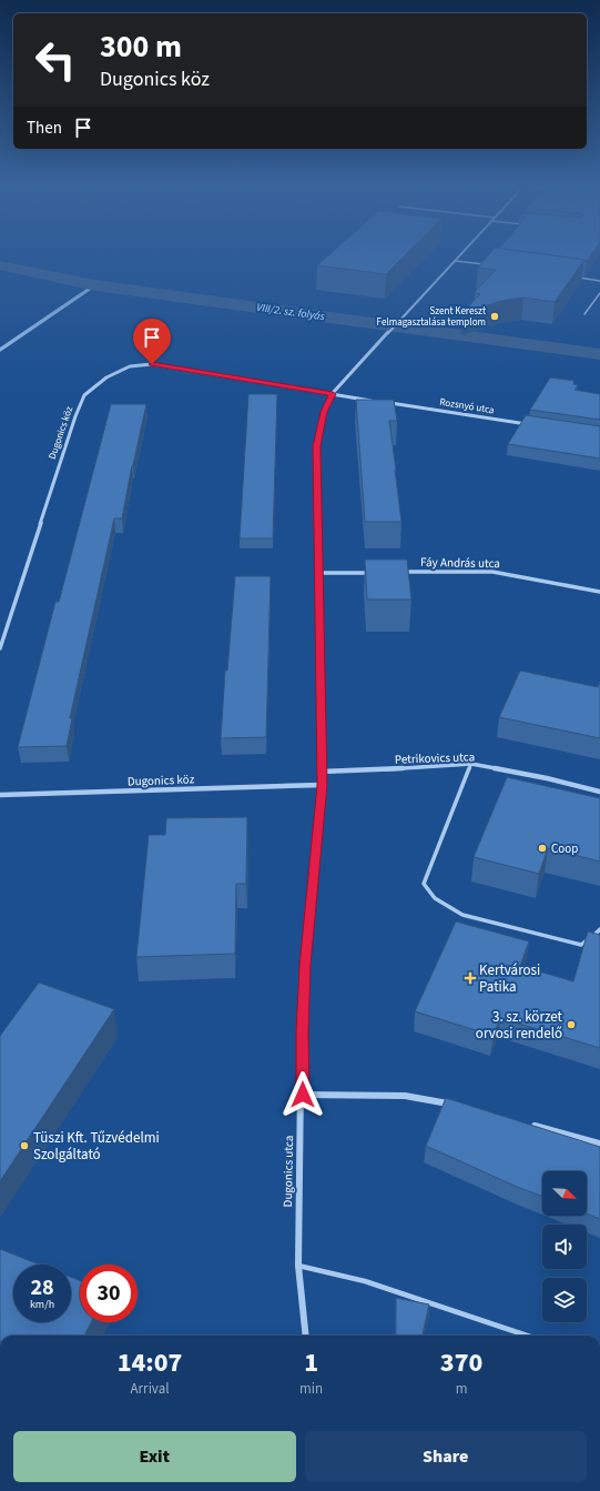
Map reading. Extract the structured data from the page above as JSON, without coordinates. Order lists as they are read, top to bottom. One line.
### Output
{"streets":{"street":["Rozsnyó utca","Dugonics köz","Fáy András utca","Petrikovics utca","Dugonics utca"]},"crossings":[["Dugonics köz","Dugonics utca"],["Petrikovics utca","Dugonics utca"]],"water":["VIII/2. sz. folyás"],"places":{"other":["Szent Kereszt Felmagasztalása templom","Coop","3. sz. körzet orvosi rendelő","Tüszi Kft. Tűzvédelmi Szolgáltató"],"health":["Kertvárosi Patika"]},"north":"bottom right","page":{"turn":["300 m","Dugonics köz"],"then":"Then","speed":"28 km/h","limit":"30","eta":["14:07","Arrival","1","min","370","m"],"buttons":["Exit","Share"]}}
